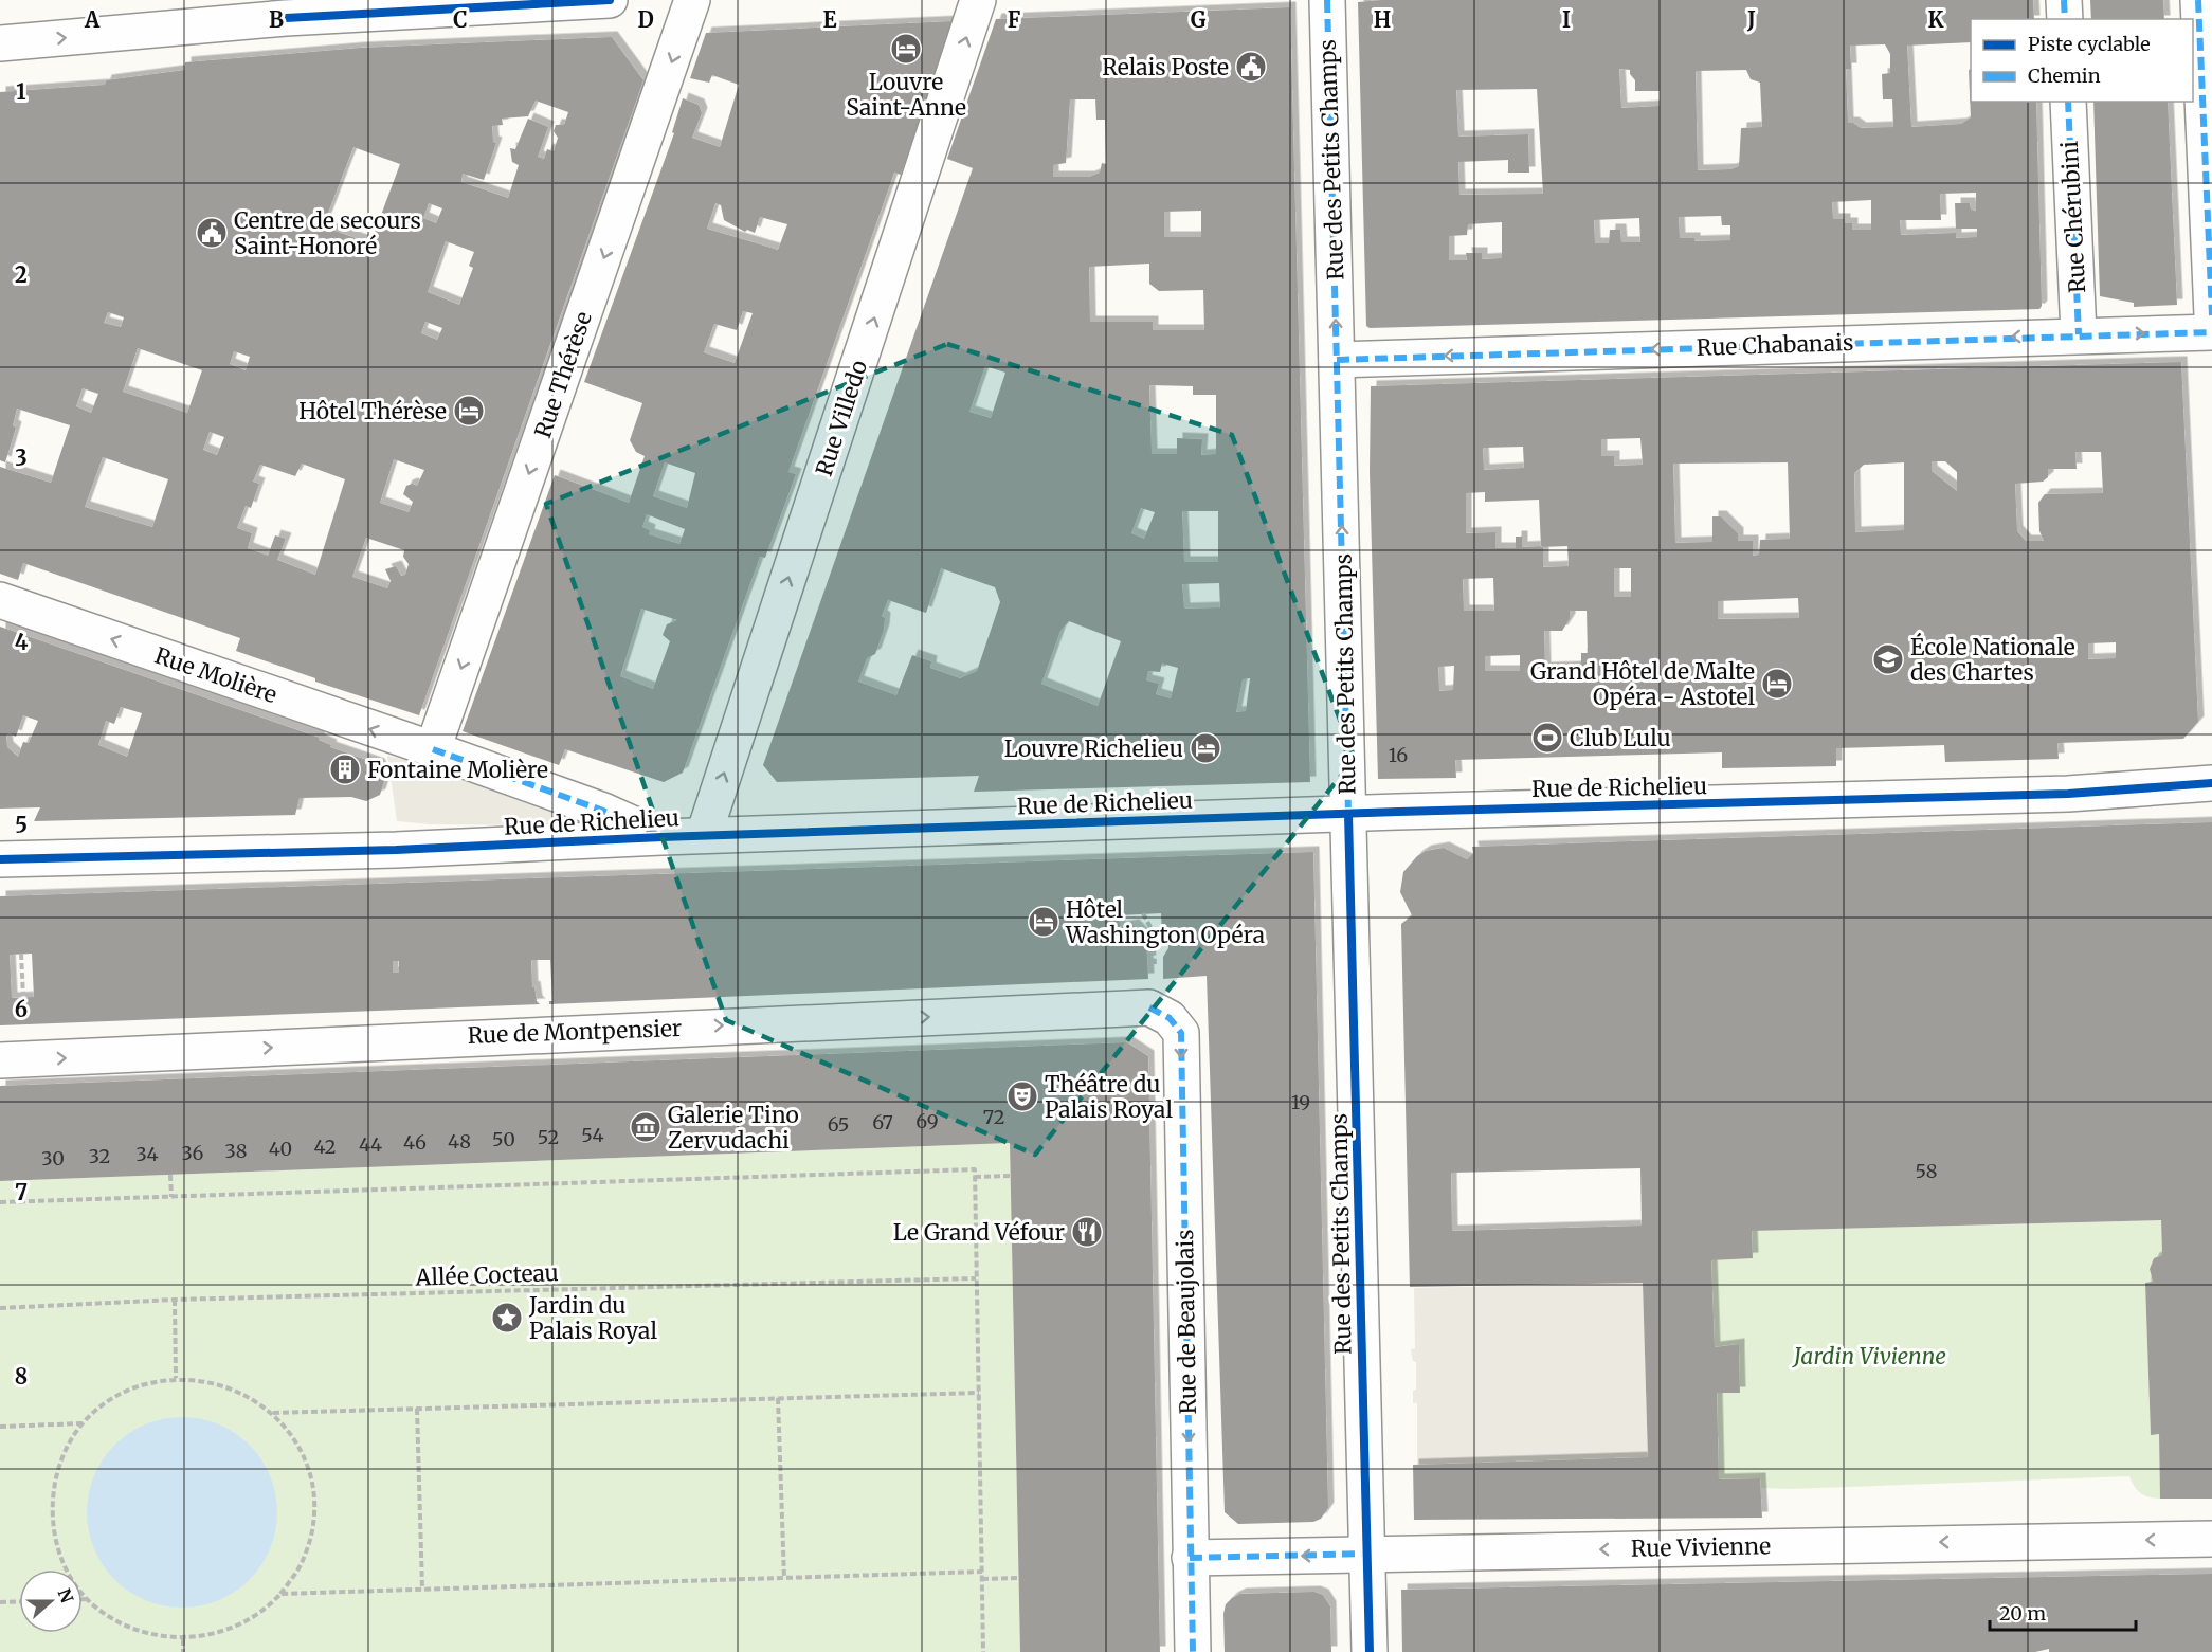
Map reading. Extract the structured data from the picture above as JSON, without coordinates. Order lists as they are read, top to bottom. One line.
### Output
{"streets":{"street":["Rue des Petits Champs","Rue Chérubini","Rue Chabanais","Rue Thérèse","Rue Villedo","Rue Molière","Rue de Richelieu","Rue de Montpensier","Rue de Beaujolais","Rue Vivienne"],"path":["Allée Cocteau"]},"crossings":[["Rue des Petits Champs","Rue Chabanais"],["Rue des Petits Champs","Rue de Richelieu"],["Rue des Petits Champs","Rue Vivienne"],["Rue Chérubini","Rue Chabanais"],["Rue Thérèse","Rue Molière"],["Rue Villedo","Rue de Richelieu"],["Rue Molière","Rue de Richelieu"],["Rue de Montpensier","Rue de Beaujolais"],["Rue de Beaujolais","Rue Vivienne"]],"one_way":["Rue des Petits Champs","Rue Thérèse","Rue Villedo","Rue Molière","Rue de Montpensier","Rue de Beaujolais","Rue Vivienne"],"parks":["Jardin Vivienne"],"places":{"hotel":["Louvre Saint-Anne","Hôtel Thérèse","Grand Hôtel de Malte Opéra - Astotel","Louvre Richelieu","Hôtel Washington Opéra"],"public building":["Relais Poste","Centre de secours Saint-Honoré"],"school or university":["École Nationale des Chartes"],"sports":["Club Lulu"],"building":["Fontaine Molière"],"theatre":["Théâtre du Palais Royal"],"museum":["Galerie Tino Zervudachi"],"restaurant":["Le Grand Véfour"],"place":["Jardin du Palais Royal"]},"house_numbers":["16","19","72","69","67","65","54","52","50","48","46","44","42","40","38","36","34","32","30","58"],"legend":["Piste cyclable","Chemin"],"scale_bar":"20 m","north":"right","grid":{"columns":["A","B","C","D","E","F","G","H","I","J","K"],"rows":["1","2","3","4","5","6","7","8"]}}
